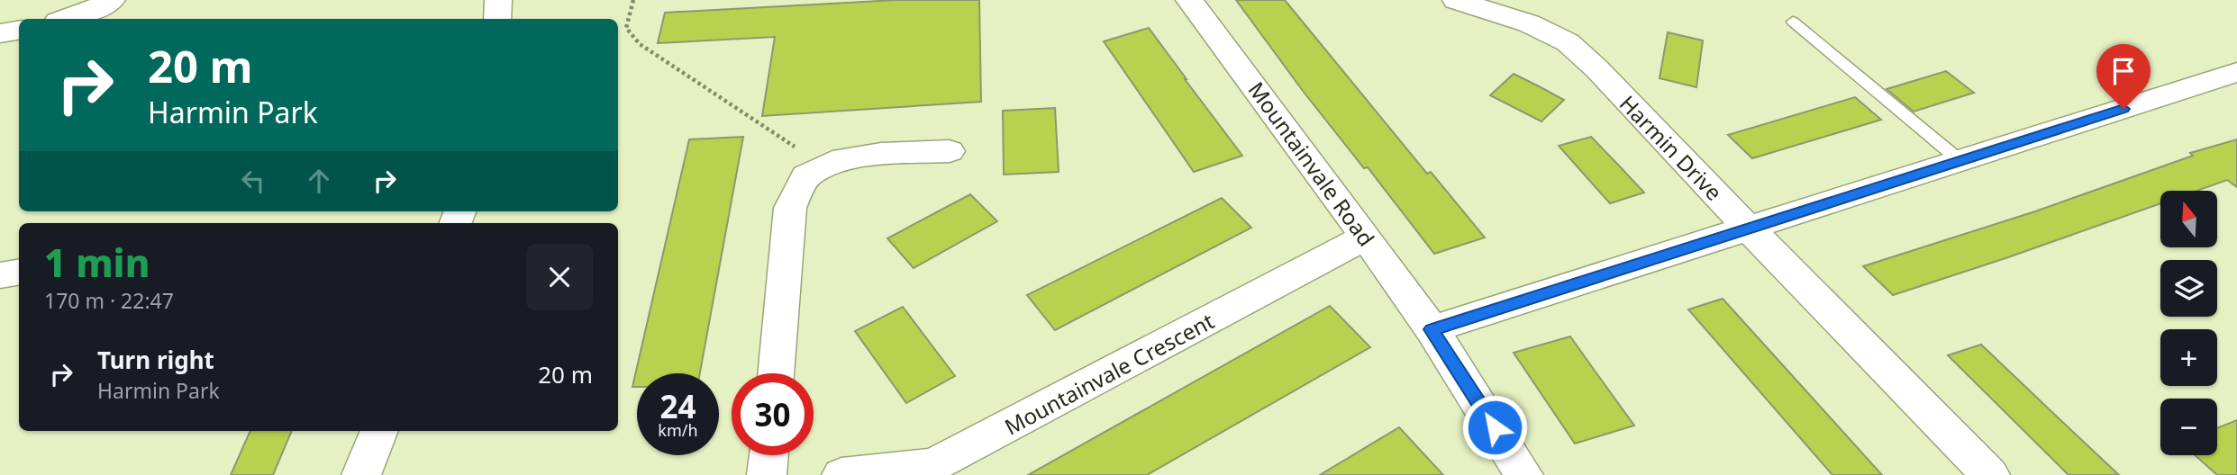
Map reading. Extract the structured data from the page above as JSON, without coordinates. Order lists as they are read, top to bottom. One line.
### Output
{"streets":{"street":["Harmin Drive","Mountainvale Road","Mountainvale Crescent"]},"crossings":[["Mountainvale Road","Mountainvale Crescent"]],"north":"top","page":{"turn":["20 m","Harmin Park"],"map_buttons":["+","−"],"heading":["1 min","170 m · 22:47"],"list":[{"name":"Turn right","note":"Harmin Park","value":"20 m"}],"speed":"24 km/h","limit":"30"}}
